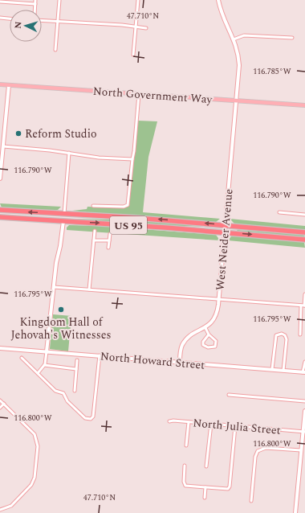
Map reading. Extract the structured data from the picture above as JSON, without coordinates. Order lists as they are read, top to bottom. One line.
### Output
{"streets":{"highway":["US 95"],"main road":["North Government Way"],"street":["West Neider Avenue","North Howard Street","North Julia Street"]},"crossings":[["North Government Way","West Neider Avenue"],["US 95","West Neider Avenue"],["West Neider Avenue","North Howard Street"]],"places":["Reform Studio","Kingdom Hall of Jehovah's Witnesses"],"north":"left","coordinates":["47.710°N","116.785°W","116.790°W","116.795°W","116.800°W"]}
